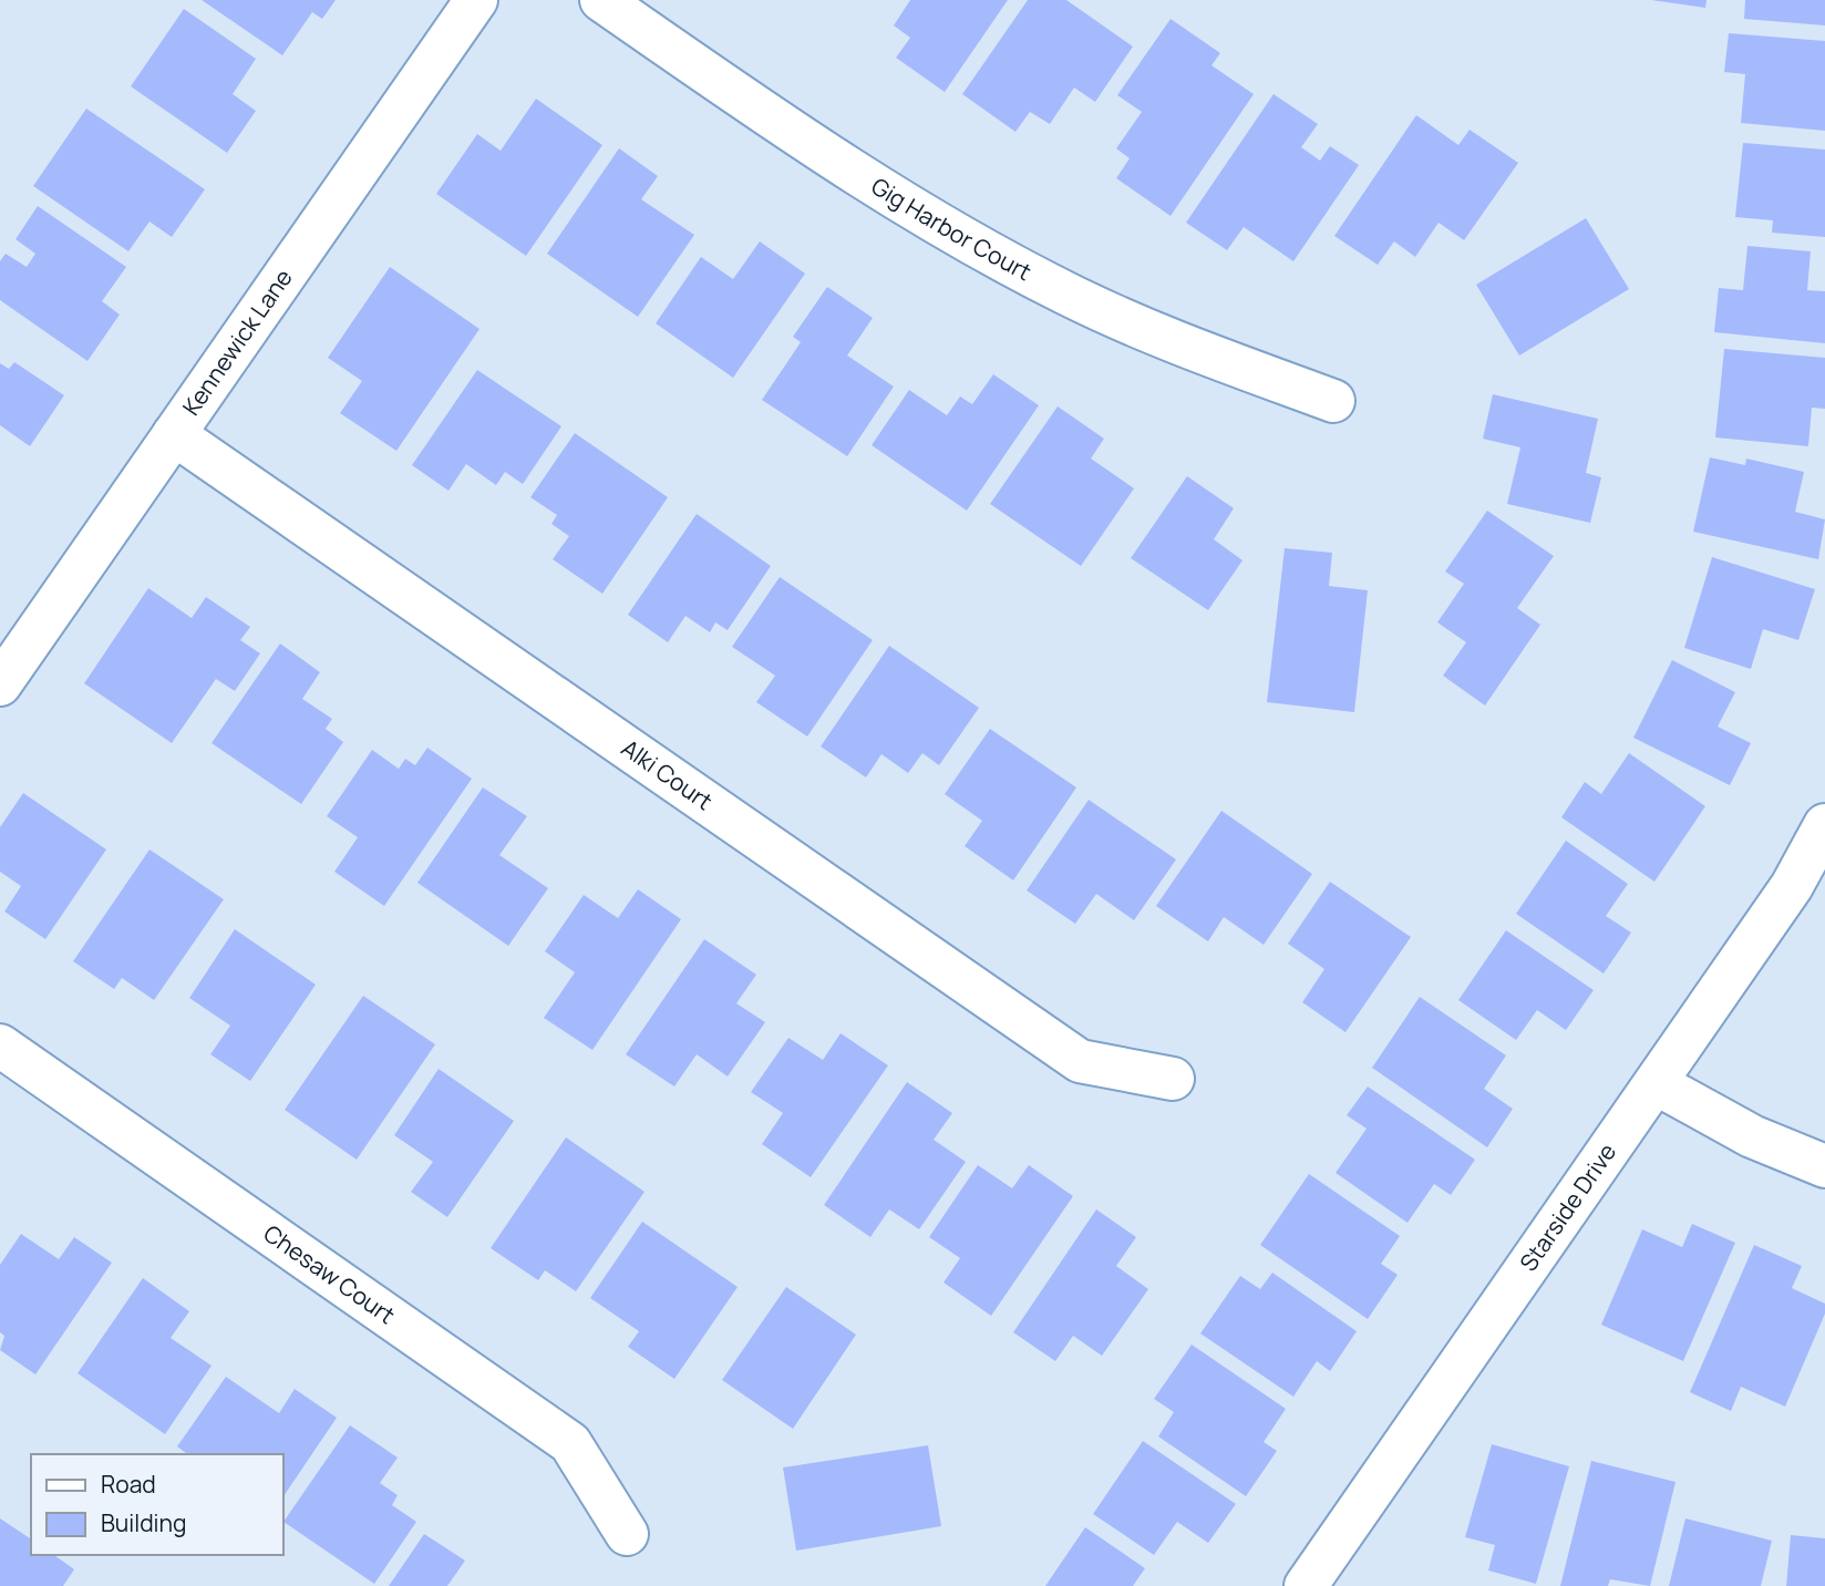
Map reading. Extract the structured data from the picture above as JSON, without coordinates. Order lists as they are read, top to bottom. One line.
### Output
{"streets":{"street":["Gig Harbor Court","Kennewick Lane","Alki Court","Starside Drive","Chesaw Court"]},"crossings":[["Kennewick Lane","Alki Court"]],"legend":["Road","Building"]}
